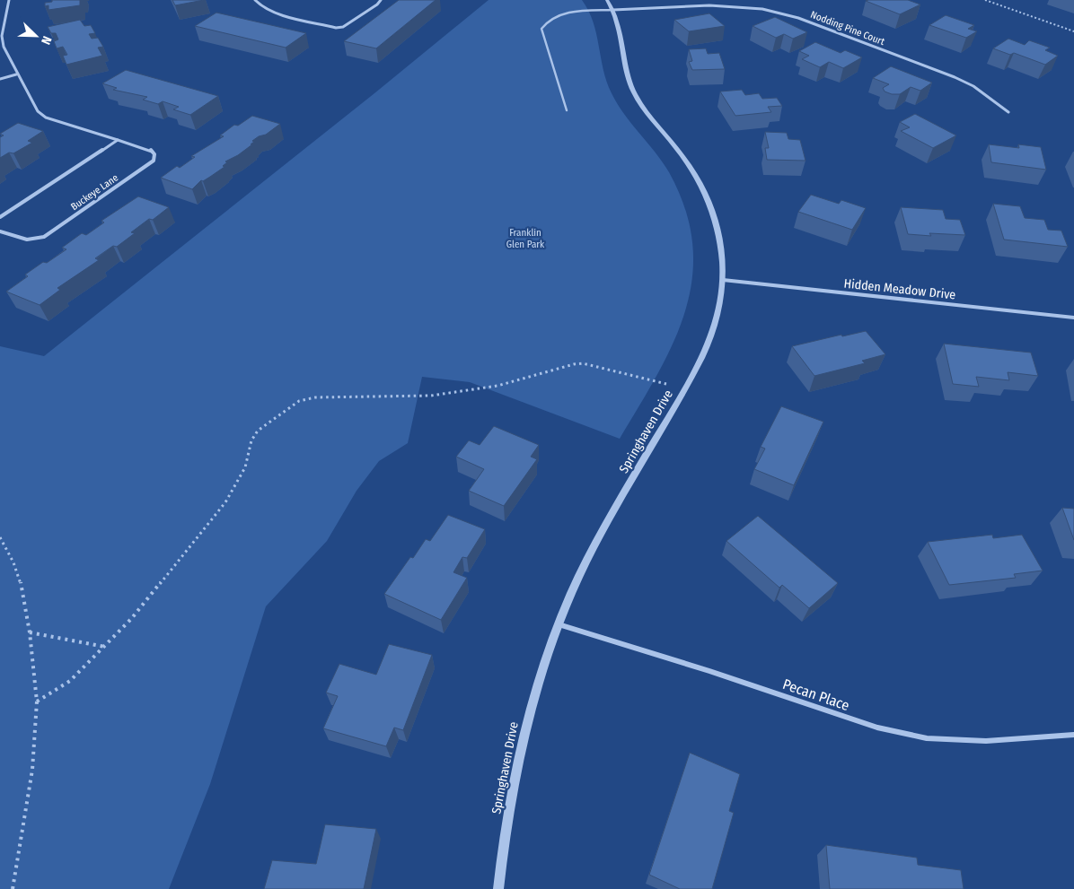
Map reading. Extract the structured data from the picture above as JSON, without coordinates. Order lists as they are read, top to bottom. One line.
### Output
{"streets":{"street":["Nodding Pine Court","Buckeye Lane","Hidden Meadow Drive","Springhaven Drive","Pecan Place"]},"crossings":[["Nodding Pine Court","Springhaven Drive"],["Hidden Meadow Drive","Springhaven Drive"],["Springhaven Drive","Pecan Place"]],"parks":["Franklin Glen Park"],"north":"bottom right"}
